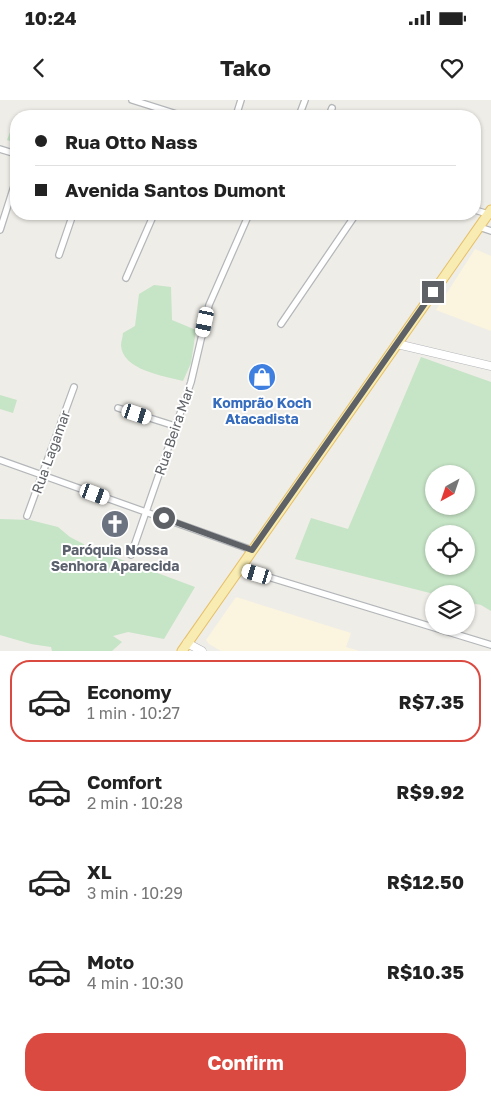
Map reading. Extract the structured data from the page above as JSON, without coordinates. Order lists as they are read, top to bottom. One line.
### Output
{"streets":{"street":["Rua Beira Mar","Rua Lagamar"]},"places":{"shop":["Komprão Koch Atacadista"],"church":["Paróquia Nossa Senhora Aparecida"]},"north":"bottom left","page":{"status":"10:24","header":"Tako","banner":["Rua Otto Nass","Avenida Santos Dumont"],"list":[{"name":"Economy","note":"1 min · 10:27","value":"R$7.35"},{"name":"Comfort","note":"2 min · 10:28","value":"R$9.92"},{"name":"XL","note":"3 min · 10:29","value":"R$12.50"},{"name":"Moto","note":"4 min · 10:30","value":"R$10.35"}],"buttons":"Confirm"}}
